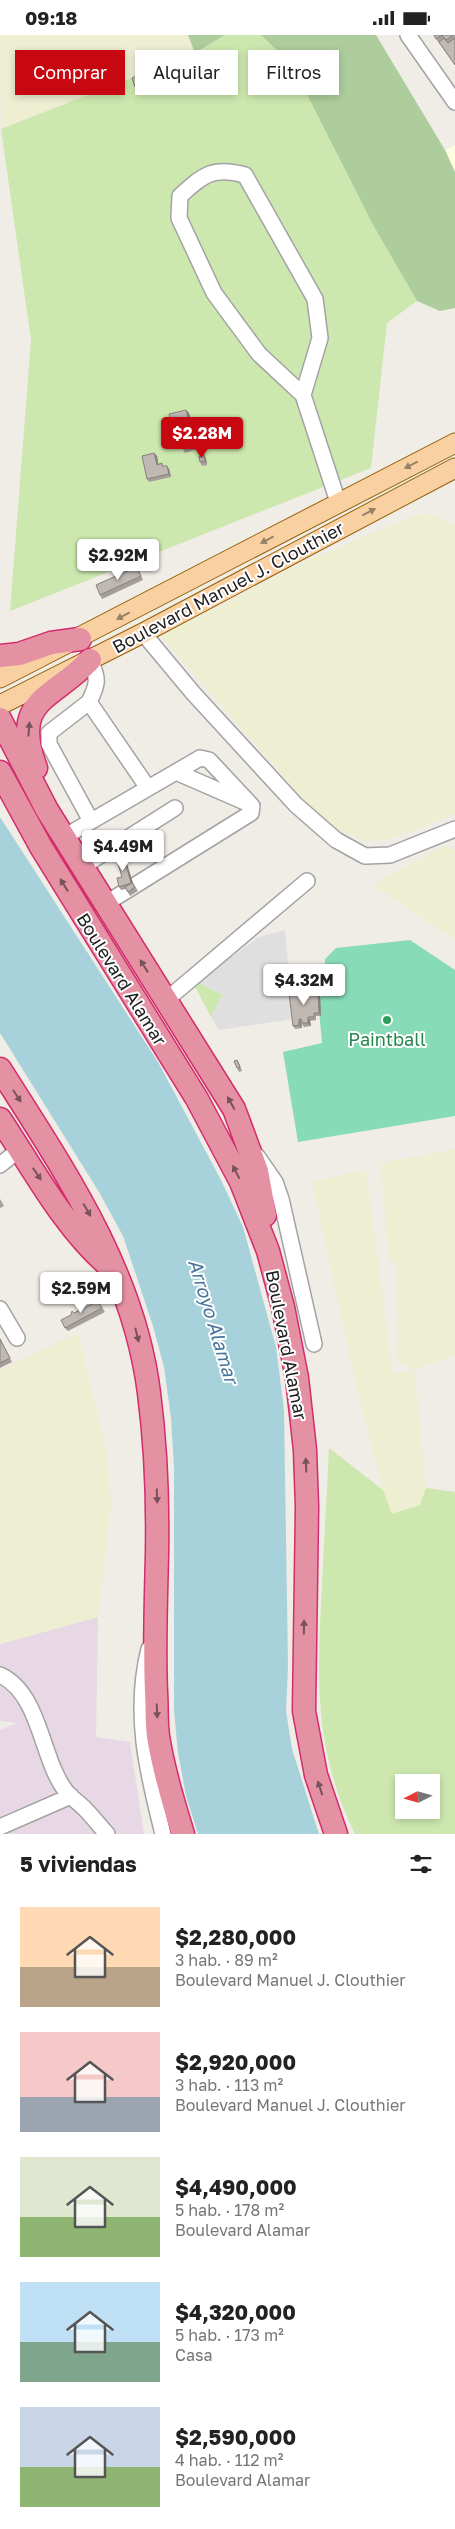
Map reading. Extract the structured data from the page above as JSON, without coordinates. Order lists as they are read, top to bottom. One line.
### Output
{"streets":{"highway":["Boulevard Alamar"],"main road":["Boulevard Manuel J. Clouthier"]},"water":["Arroyo Alamar"],"places":["Paintball"],"north":"left","page":{"status":"09:18","chip":["Comprar","Alquilar","Filtros"],"price":["$2.28M","$2.92M","$4.49M","$4.32M","$2.59M"],"heading":"5 viviendas","list":[{"name":"$2,280,000","note":"3 hab. · 89 m² · Boulevard Manuel J. Clouthier"},{"name":"$2,920,000","note":"3 hab. · 113 m² · Boulevard Manuel J. Clouthier"},{"name":"$4,490,000","note":"5 hab. · 178 m² · Boulevard Alamar"},{"name":"$4,320,000","note":"5 hab. · 173 m² · Casa"},{"name":"$2,590,000","note":"4 hab. · 112 m² · Boulevard Alamar"}]}}
